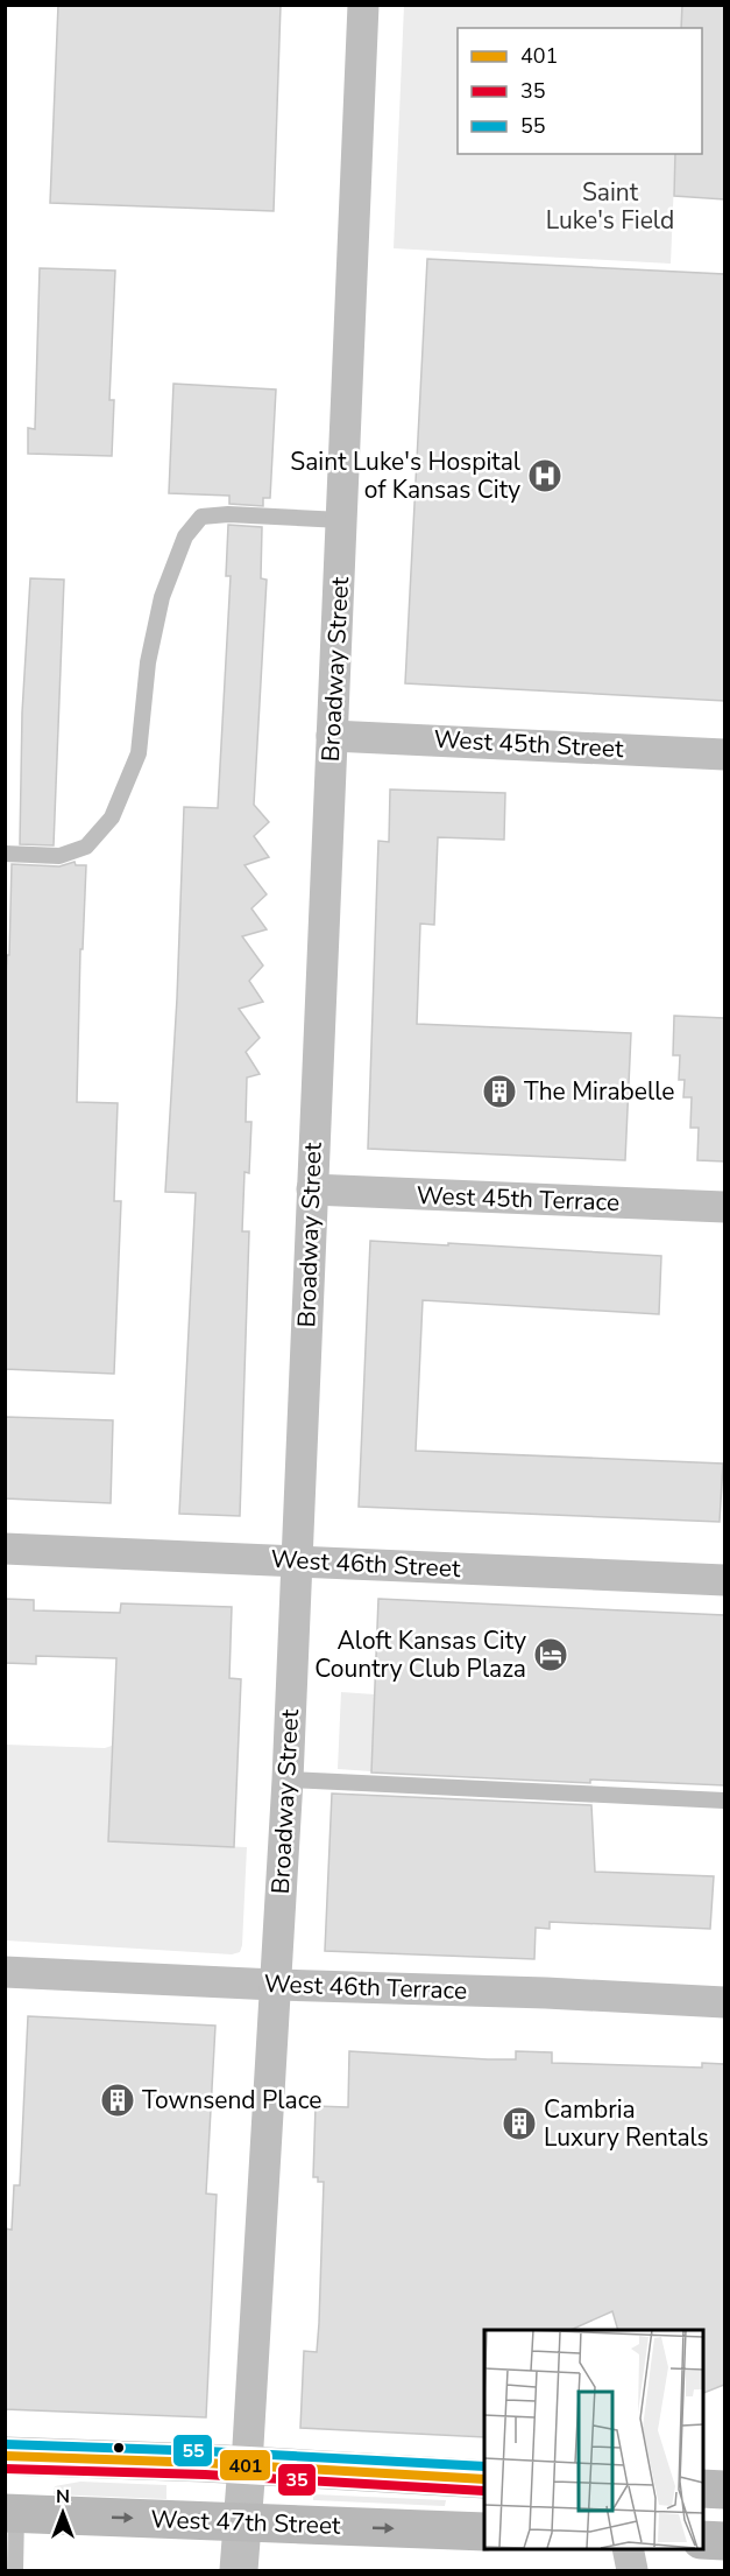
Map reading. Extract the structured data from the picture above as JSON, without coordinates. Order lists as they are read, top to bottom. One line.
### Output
{"streets":{"main road":["West 47th Street"],"street":["Broadway Street","West 45th Street","West 45th Terrace","West 46th Street","West 46th Terrace"]},"crossings":[["Broadway Street","West 45th Street"],["Broadway Street","West 45th Terrace"],["Broadway Street","West 46th Street"],["Broadway Street","West 46th Terrace"]],"parks":["Saint Luke's Field"],"places":{"hospital":["Saint Luke's Hospital of Kansas City"],"building":["The Mirabelle","Townsend Place","Cambria Luxury Rentals"],"hotel":["Aloft Kansas City Country Club Plaza"]},"lines":["transit line 55","transit line 401","transit line 35"],"legend":["401","35","55"],"north":"top"}
